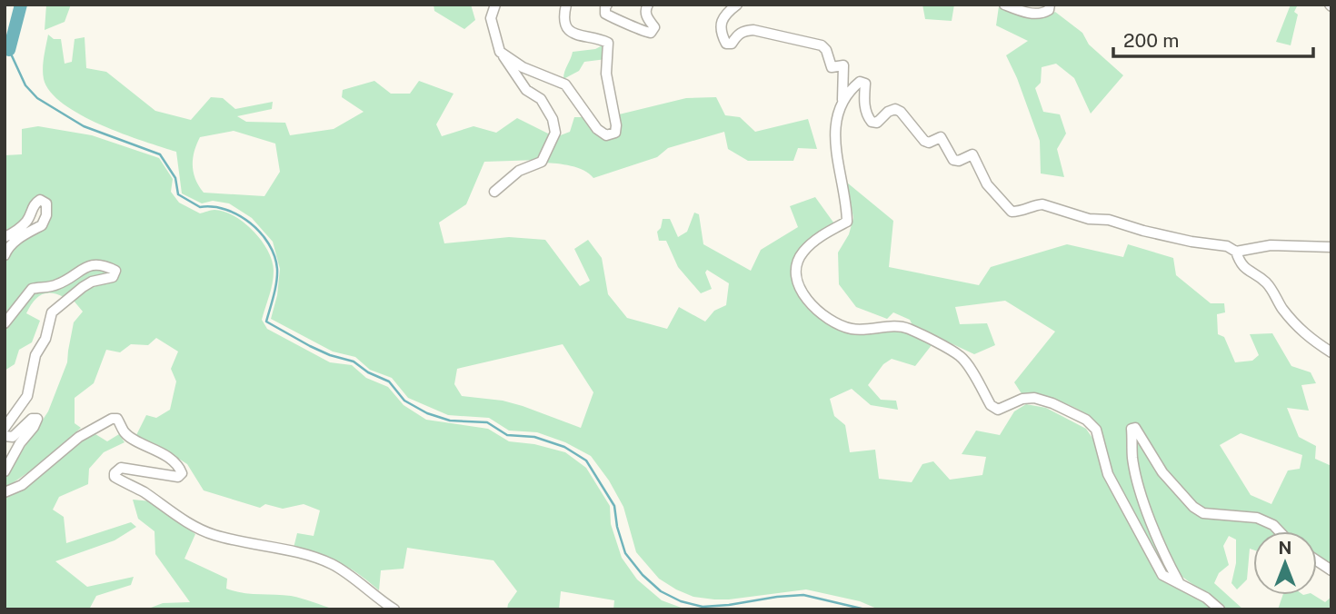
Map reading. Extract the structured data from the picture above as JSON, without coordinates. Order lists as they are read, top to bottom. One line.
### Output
{"scale_bar":"200 m","north":"top"}
